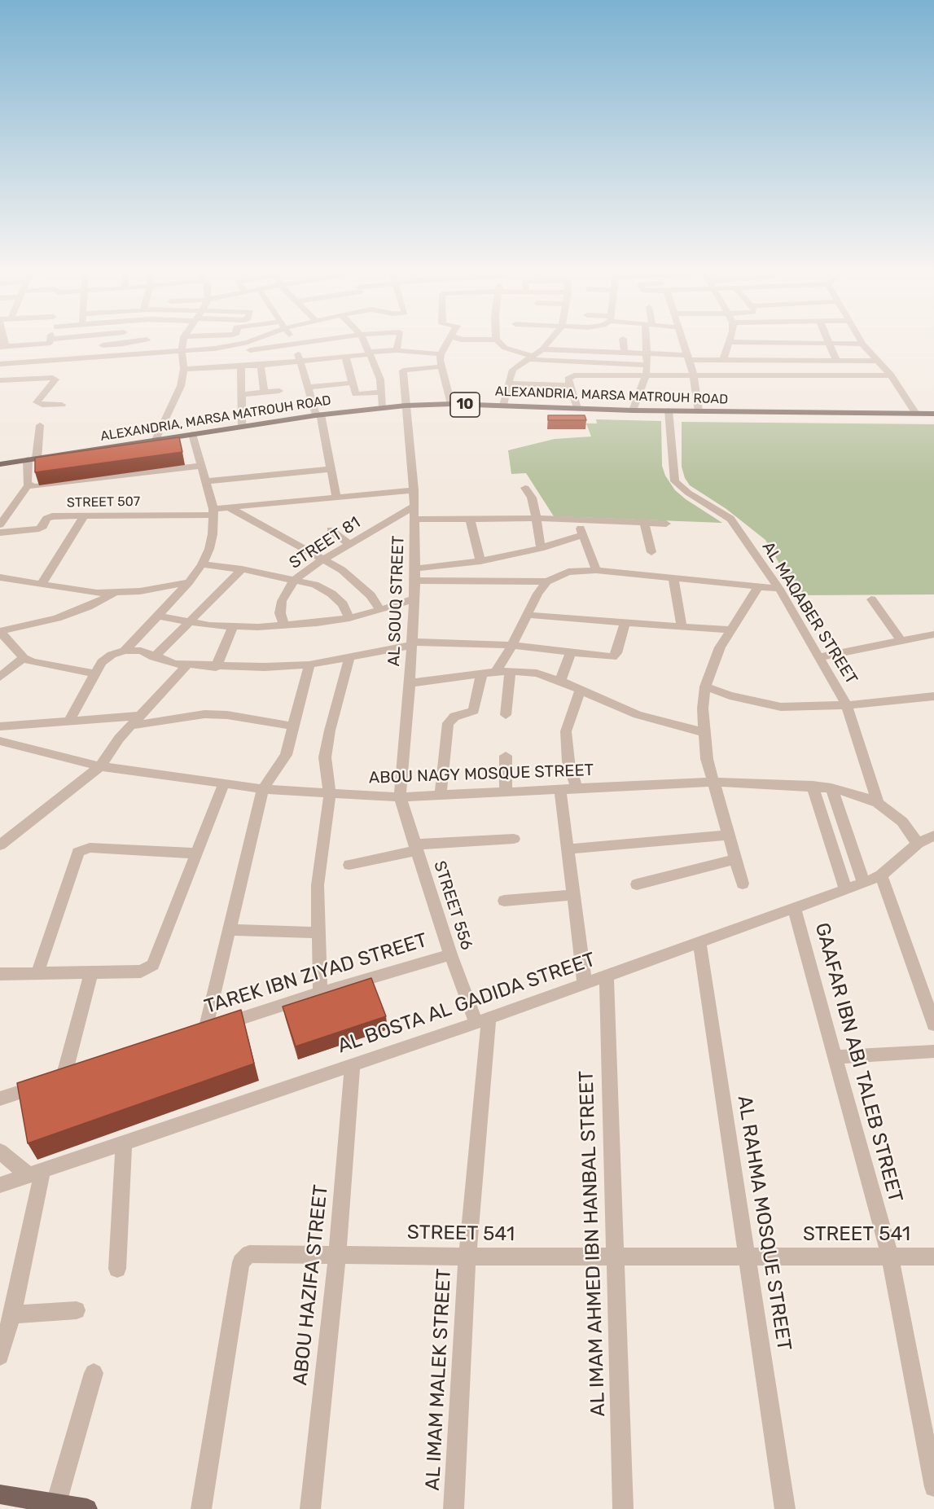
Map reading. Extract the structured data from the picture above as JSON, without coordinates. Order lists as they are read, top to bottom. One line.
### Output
{"streets":{"main road":["ALEXANDRIA, MARSA MATROUH ROAD","10"],"street":["STREET 507","STREET 81","AL SOUQ STREET","AL MAQABER STREET","ABOU NAGY MOSQUE STREET","STREET 556","TAREK IBN ZIYAD STREET","AL BOSTA AL GADIDA STREET","GAAFAR IBN ABI TALEB STREET","AL RAHMA MOSQUE STREET","STREET 541","AL IMAM AHMED IBN HANBAL STREET","ABOU HAZIFA STREET","AL IMAM MALEK STREET"]},"crossings":[["ALEXANDRIA, MARSA MATROUH ROAD","AL SOUQ STREET"],["ALEXANDRIA, MARSA MATROUH ROAD","AL MAQABER STREET"],["STREET 507","AL SOUQ STREET"],["STREET 81","AL SOUQ STREET"],["AL SOUQ STREET","ABOU NAGY MOSQUE STREET"],["AL SOUQ STREET","STREET 556"],["AL MAQABER STREET","ABOU NAGY MOSQUE STREET"],["ABOU NAGY MOSQUE STREET","STREET 556"],["ABOU NAGY MOSQUE STREET","AL BOSTA AL GADIDA STREET"],["STREET 556","TAREK IBN ZIYAD STREET"],["STREET 556","AL BOSTA AL GADIDA STREET"],["STREET 556","AL IMAM MALEK STREET"],["AL BOSTA AL GADIDA STREET","GAAFAR IBN ABI TALEB STREET"],["AL BOSTA AL GADIDA STREET","AL RAHMA MOSQUE STREET"],["AL BOSTA AL GADIDA STREET","AL IMAM AHMED IBN HANBAL STREET"],["AL BOSTA AL GADIDA STREET","ABOU HAZIFA STREET"],["AL BOSTA AL GADIDA STREET","AL IMAM MALEK STREET"],["GAAFAR IBN ABI TALEB STREET","STREET 541"],["AL RAHMA MOSQUE STREET","STREET 541"],["STREET 541","AL IMAM AHMED IBN HANBAL STREET"],["STREET 541","ABOU HAZIFA STREET"],["STREET 541","AL IMAM MALEK STREET"]]}
